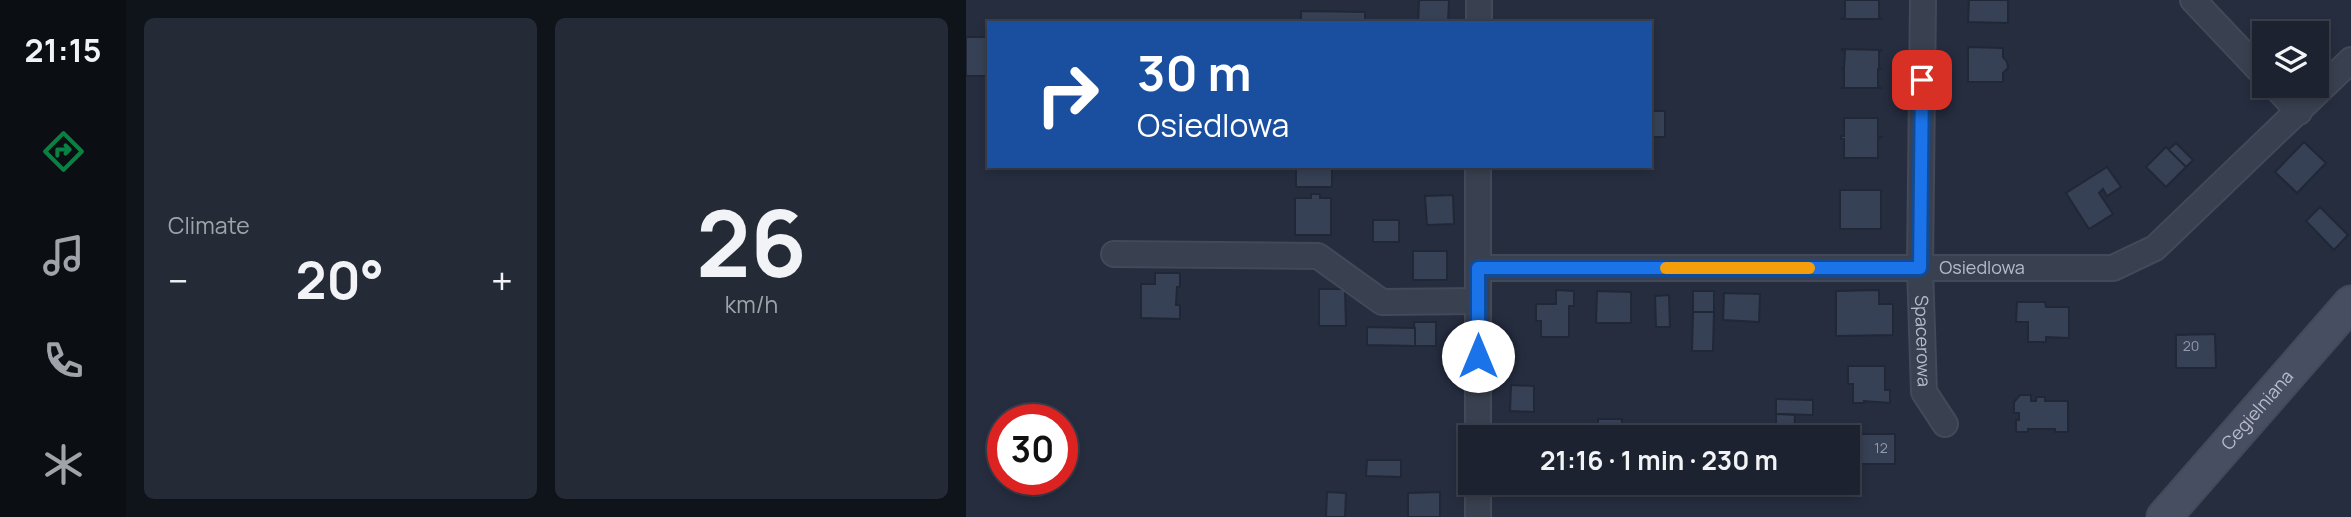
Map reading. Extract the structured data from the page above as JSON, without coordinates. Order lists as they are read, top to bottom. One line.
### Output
{"streets":{"street":["Osiedlowa","Spacerowa","Cegielniana"]},"crossings":[["Osiedlowa","Spacerowa"]],"house_numbers":["20","12"],"page":{"tabs":"21:15","tile":["Climate",["26","km/h"]],"turn":["30 m","Osiedlowa"],"heat":["−","20°","+"],"limit":"30","trip":"21:16 · 1 min · 230 m"}}
